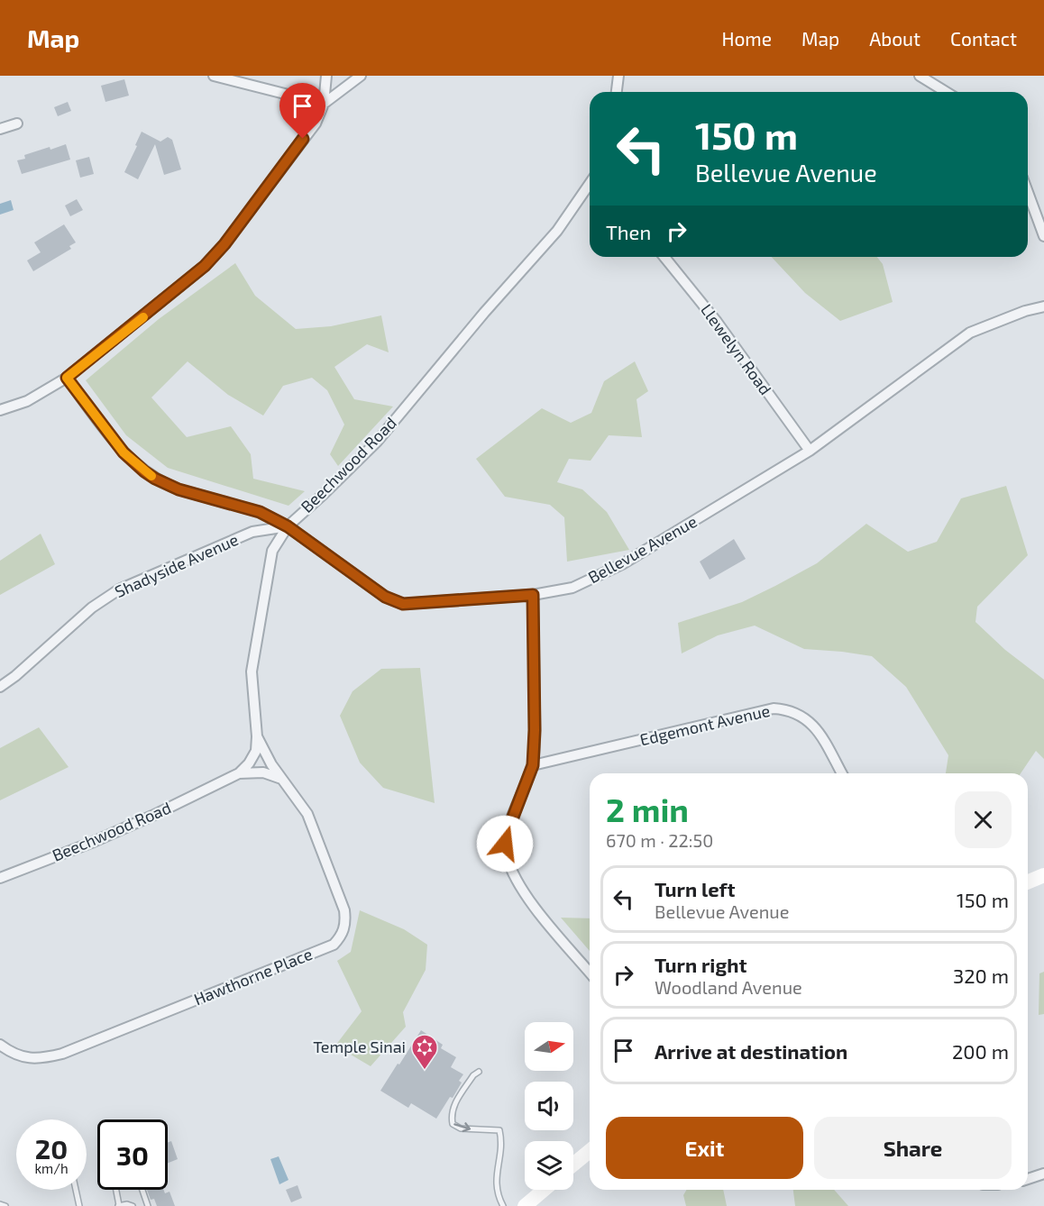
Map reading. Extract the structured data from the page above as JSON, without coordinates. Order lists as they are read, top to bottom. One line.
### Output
{"streets":{"street":["Llewelyn Road","Beechwood Road","Bellevue Avenue","Shadyside Avenue","Edgemont Avenue","Hawthorne Place"]},"crossings":[["Llewelyn Road","Bellevue Avenue"],["Beechwood Road","Bellevue Avenue"],["Beechwood Road","Shadyside Avenue"],["Beechwood Road","Hawthorne Place"],["Bellevue Avenue","Shadyside Avenue"]],"places":{"synagogue":["Temple Sinai"]},"north":"right","page":{"header":"Map","nav":["Home","Map","About","Contact"],"turn":["150 m","Bellevue Avenue"],"then":"Then","heading":["2 min","670 m · 22:50"],"list":[{"name":"Turn left","note":"Bellevue Avenue","value":"150 m"},{"name":"Turn right","note":"Woodland Avenue","value":"320 m"},{"name":"Arrive at destination","value":"200 m"}],"buttons":["Exit","Share"],"speed":"20 km/h","limit":"30"}}
